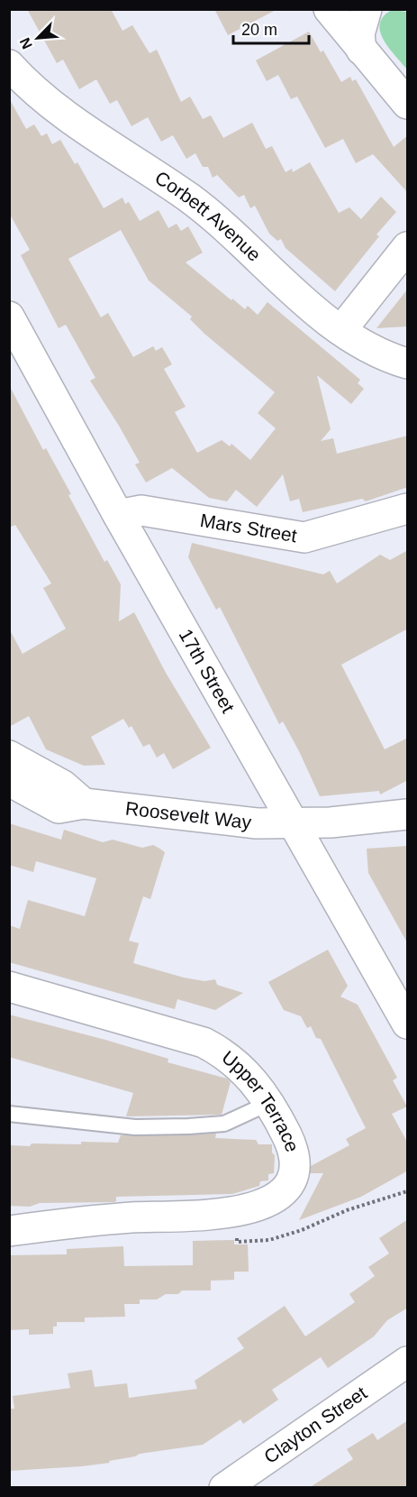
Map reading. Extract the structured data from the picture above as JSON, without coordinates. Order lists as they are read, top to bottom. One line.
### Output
{"streets":{"street":["Corbett Avenue","Mars Street","17th Street","Roosevelt Way","Upper Terrace","Clayton Street"]},"crossings":[["Mars Street","17th Street"],["17th Street","Roosevelt Way"]],"scale_bar":"20 m","north":"bottom left"}
